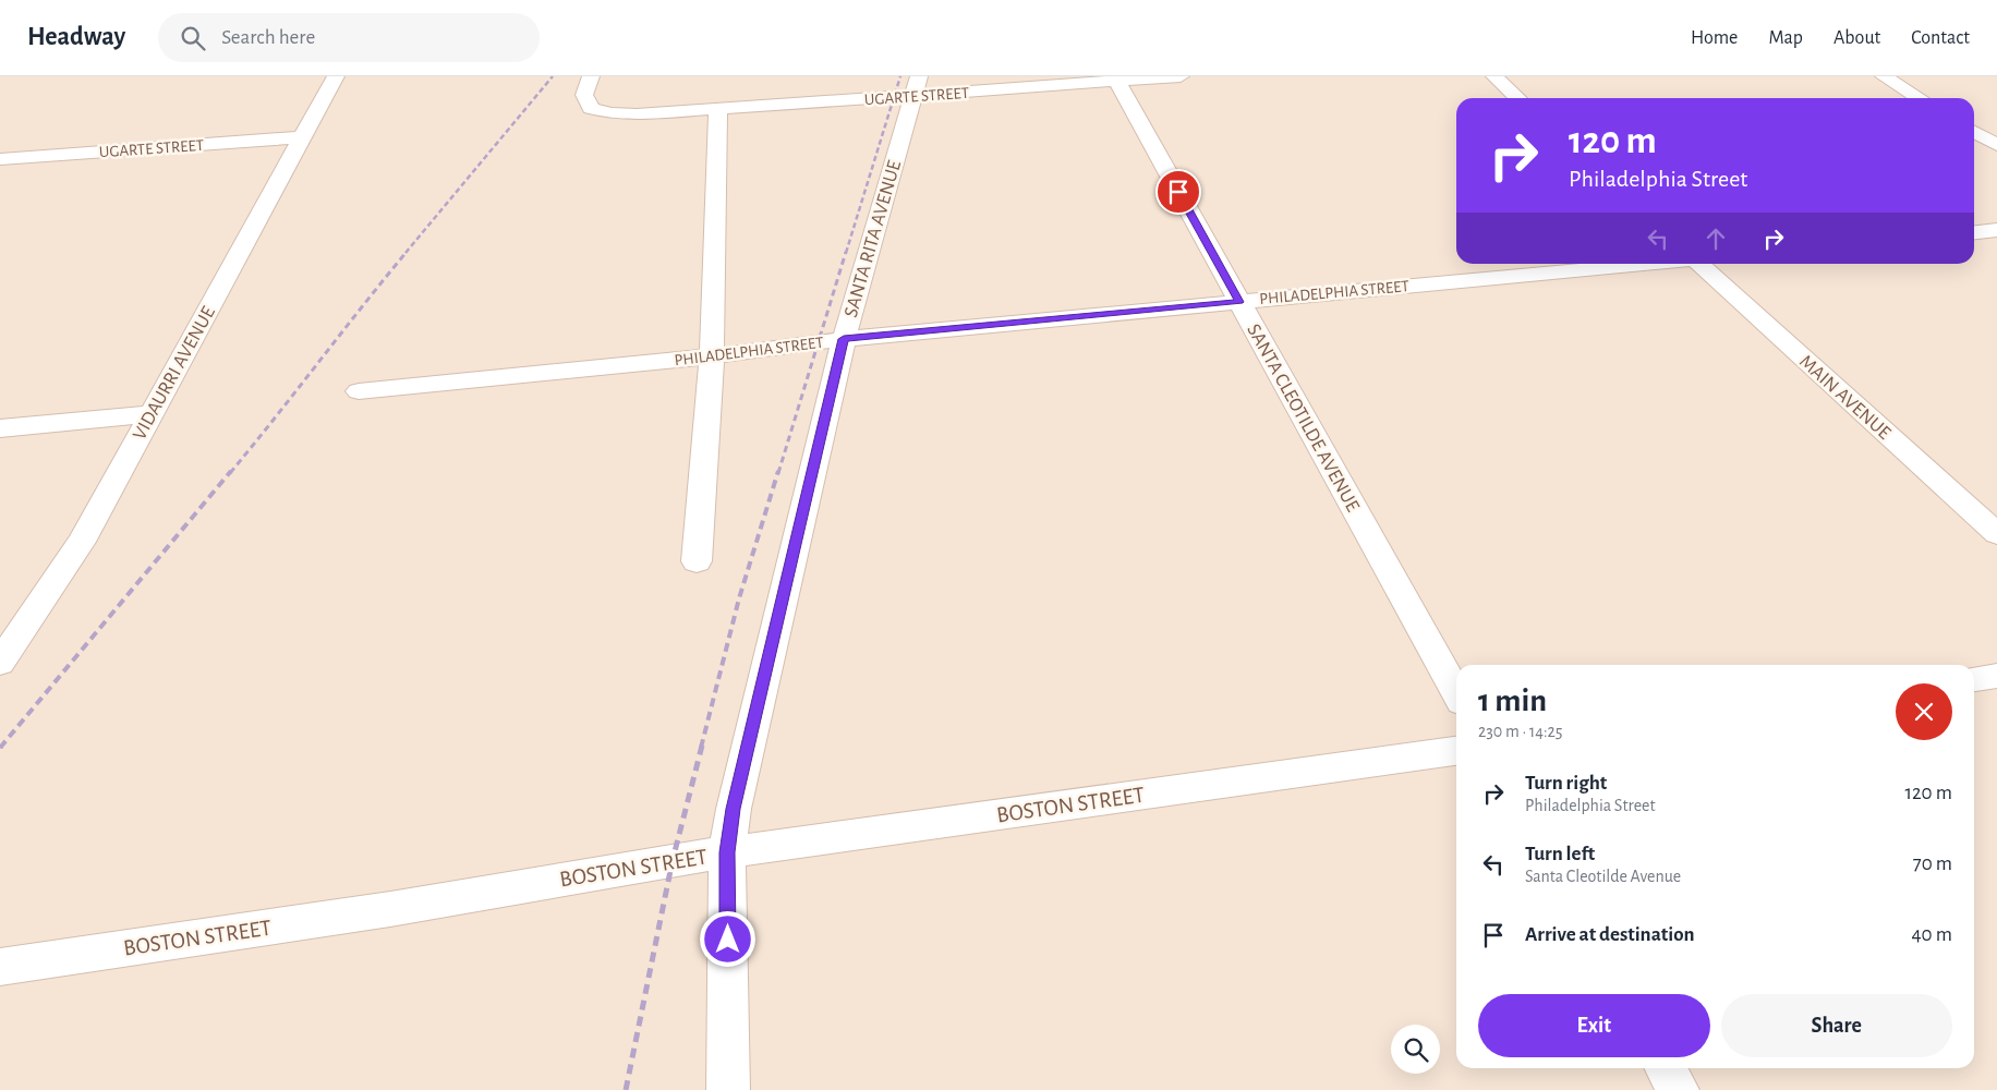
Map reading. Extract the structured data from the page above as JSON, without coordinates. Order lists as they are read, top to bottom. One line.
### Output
{"streets":{"street":["UGARTE STREET","SANTA RITA AVENUE","PHILADELPHIA STREET","VIDAURRI AVENUE","MAIN AVENUE","SANTA CLEOTILDE AVENUE","BOSTON STREET"]},"crossings":[["UGARTE STREET","SANTA RITA AVENUE"],["UGARTE STREET","VIDAURRI AVENUE"],["UGARTE STREET","SANTA CLEOTILDE AVENUE"],["SANTA RITA AVENUE","PHILADELPHIA STREET"],["SANTA RITA AVENUE","BOSTON STREET"],["PHILADELPHIA STREET","SANTA CLEOTILDE AVENUE"]],"page":{"header":"Headway","search":"Search here","nav":["Home","Map","About","Contact"],"turn":["120 m","Philadelphia Street"],"heading":["1 min","230 m · 14:25"],"list":[{"name":"Turn right","note":"Philadelphia Street","value":"120 m"},{"name":"Turn left","note":"Santa Cleotilde Avenue","value":"70 m"},{"name":"Arrive at destination","value":"40 m"}],"buttons":["Exit","Share"]}}
